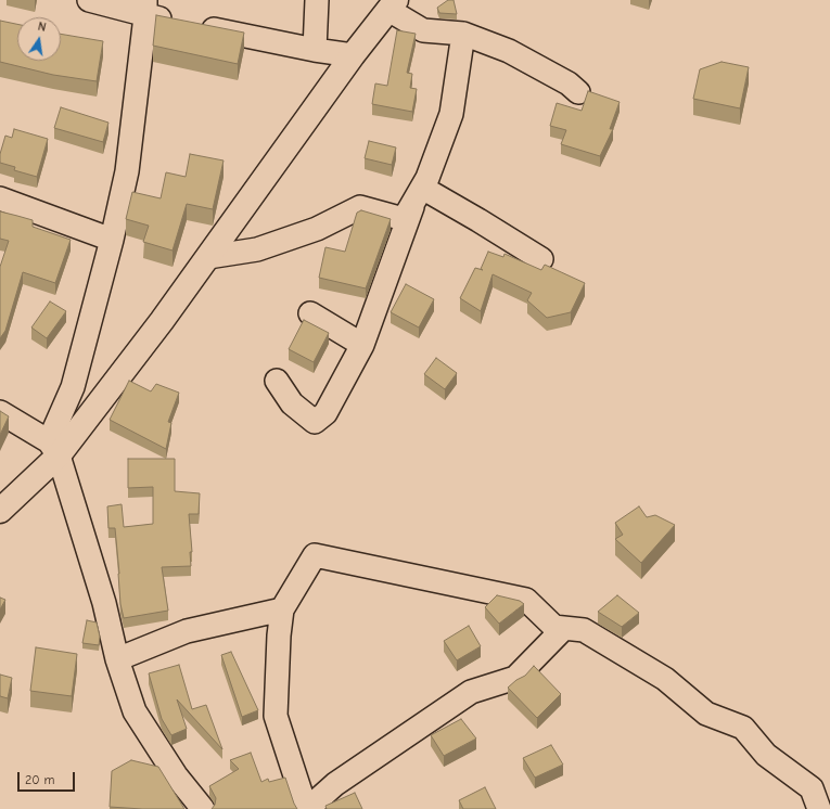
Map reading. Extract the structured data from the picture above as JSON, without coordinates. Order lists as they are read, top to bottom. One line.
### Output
{"scale_bar":"20 m","north":"top"}
